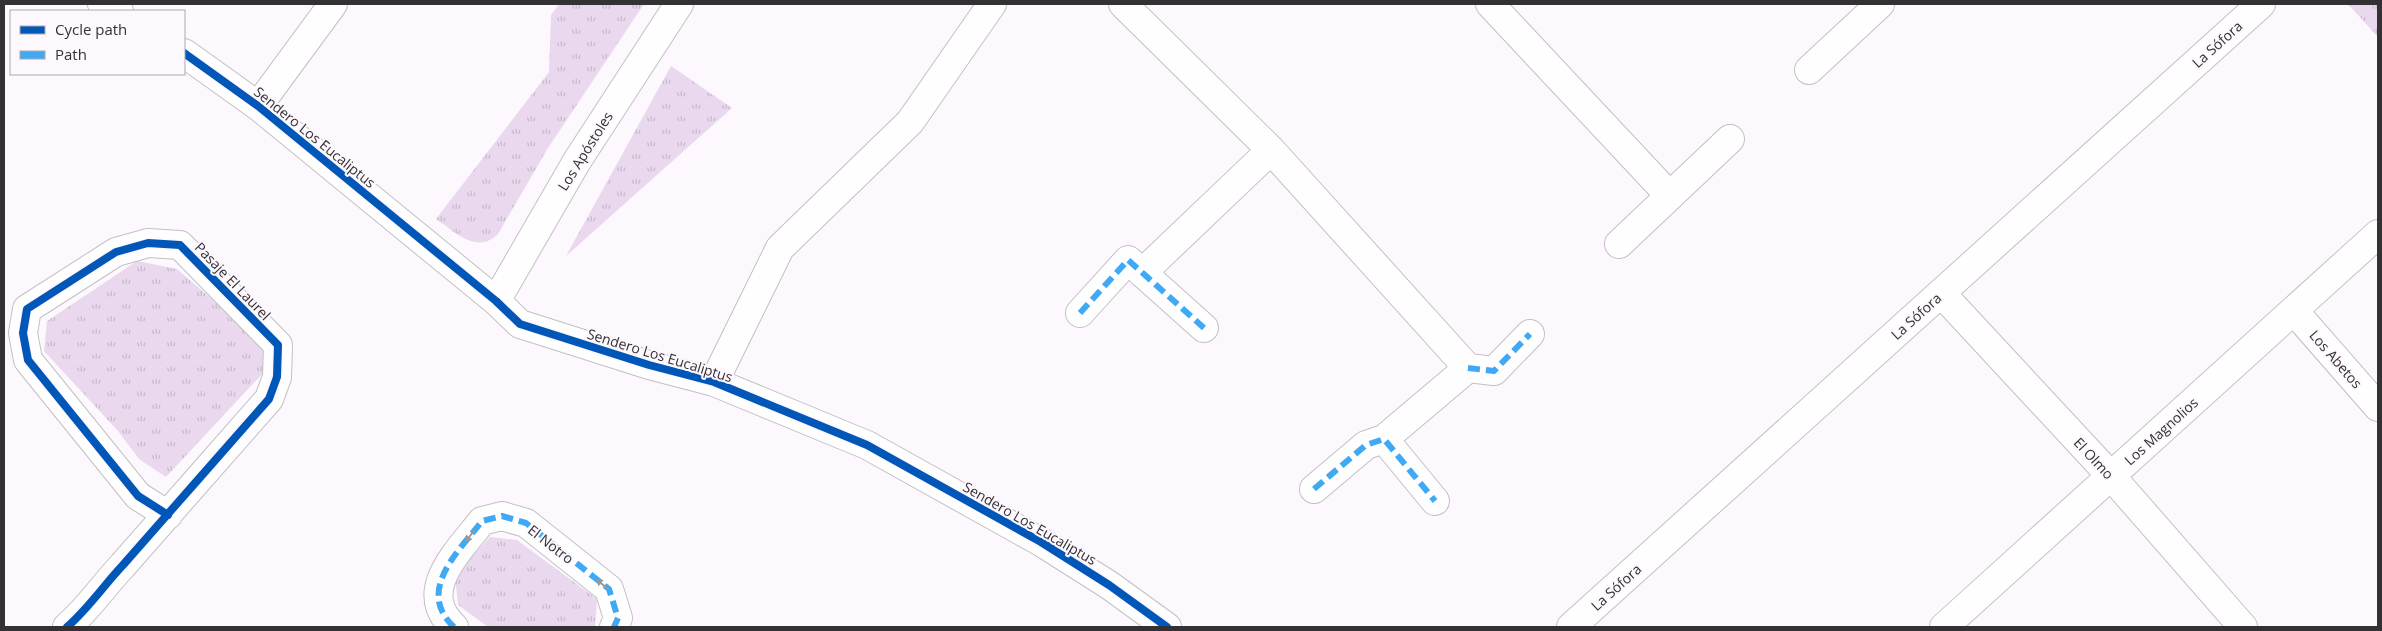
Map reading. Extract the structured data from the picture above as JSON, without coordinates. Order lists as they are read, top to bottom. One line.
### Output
{"streets":{"street":["La Sófora","Sendero Los Eucaliptus","Los Apóstoles","Pasaje El Laurel","Los Abetos","Los Magnolios","El Olmo","El Notro"]},"crossings":[["La Sófora","El Olmo"],["Sendero Los Eucaliptus","Los Apóstoles"],["Los Abetos","Los Magnolios"],["Los Magnolios","El Olmo"]],"legend":["Cycle path","Path"]}
